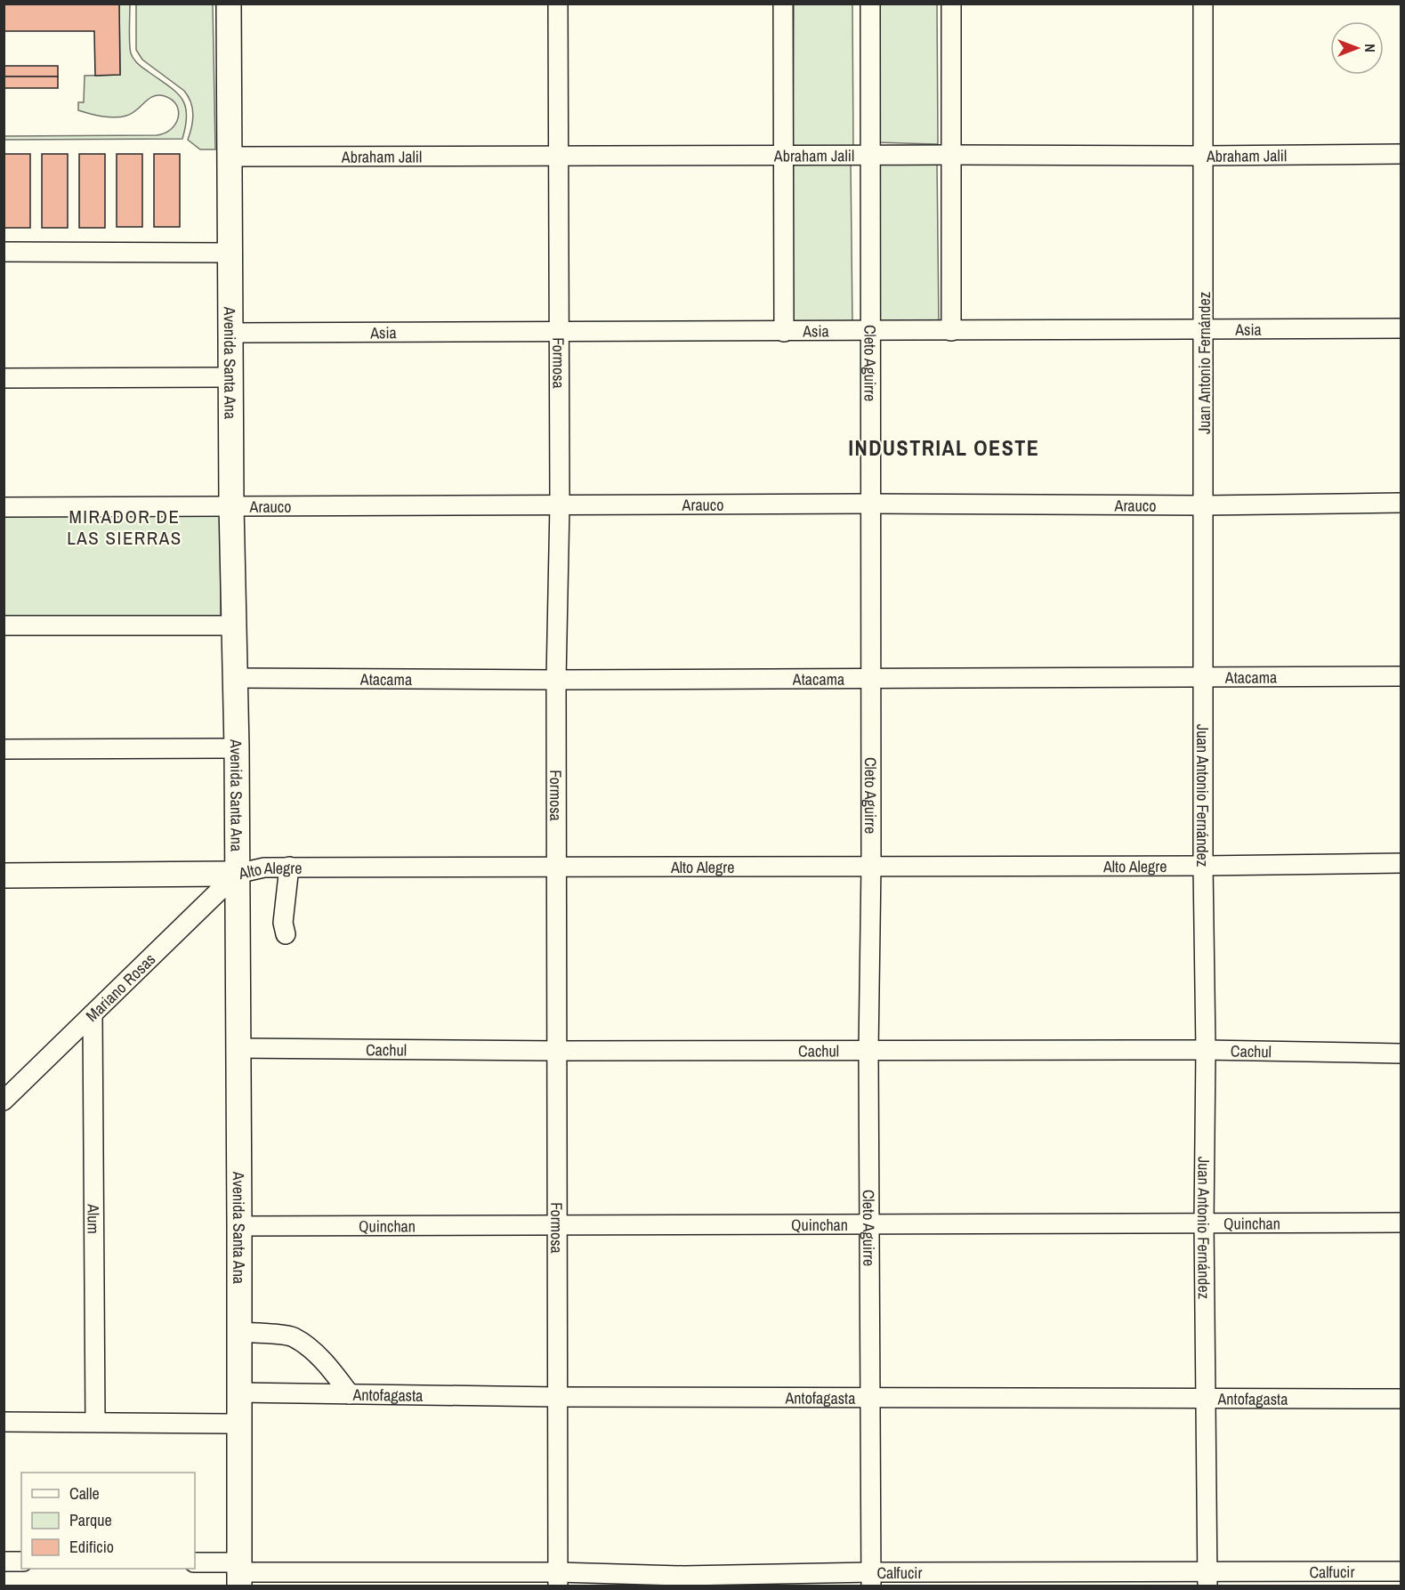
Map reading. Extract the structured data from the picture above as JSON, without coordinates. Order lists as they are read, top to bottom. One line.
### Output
{"streets":{"main road":["Avenida Santa Ana","Alto Alegre"],"street":["Abraham Jalil","Asia","Formosa","Cleto Aguirre","Juan Antonio Fernández","Arauco","Atacama","Mariano Rosas","Cachul","Alum","Quinchan","Antofagasta","Calfucir"]},"crossings":[["Abraham Jalil","Avenida Santa Ana"],["Abraham Jalil","Formosa"],["Abraham Jalil","Cleto Aguirre"],["Abraham Jalil","Juan Antonio Fernández"],["Asia","Avenida Santa Ana"],["Asia","Formosa"],["Asia","Cleto Aguirre"],["Asia","Juan Antonio Fernández"],["Avenida Santa Ana","Arauco"],["Avenida Santa Ana","Atacama"],["Avenida Santa Ana","Alto Alegre"],["Avenida Santa Ana","Mariano Rosas"],["Avenida Santa Ana","Cachul"],["Avenida Santa Ana","Quinchan"],["Avenida Santa Ana","Antofagasta"],["Avenida Santa Ana","Calfucir"],["Formosa","Arauco"],["Formosa","Atacama"],["Formosa","Alto Alegre"],["Formosa","Cachul"],["Formosa","Quinchan"],["Formosa","Antofagasta"],["Formosa","Calfucir"],["Cleto Aguirre","Arauco"],["Cleto Aguirre","Atacama"],["Cleto Aguirre","Alto Alegre"],["Cleto Aguirre","Cachul"],["Cleto Aguirre","Quinchan"],["Cleto Aguirre","Antofagasta"],["Cleto Aguirre","Calfucir"],["Juan Antonio Fernández","Arauco"],["Juan Antonio Fernández","Atacama"],["Juan Antonio Fernández","Alto Alegre"],["Juan Antonio Fernández","Cachul"],["Juan Antonio Fernández","Quinchan"],["Juan Antonio Fernández","Antofagasta"],["Juan Antonio Fernández","Calfucir"],["Alto Alegre","Mariano Rosas"],["Mariano Rosas","Alum"]],"districts":["INDUSTRIAL OESTE","MIRADOR DE LAS SIERRAS"],"legend":["Calle","Parque","Edificio"],"north":"right"}
